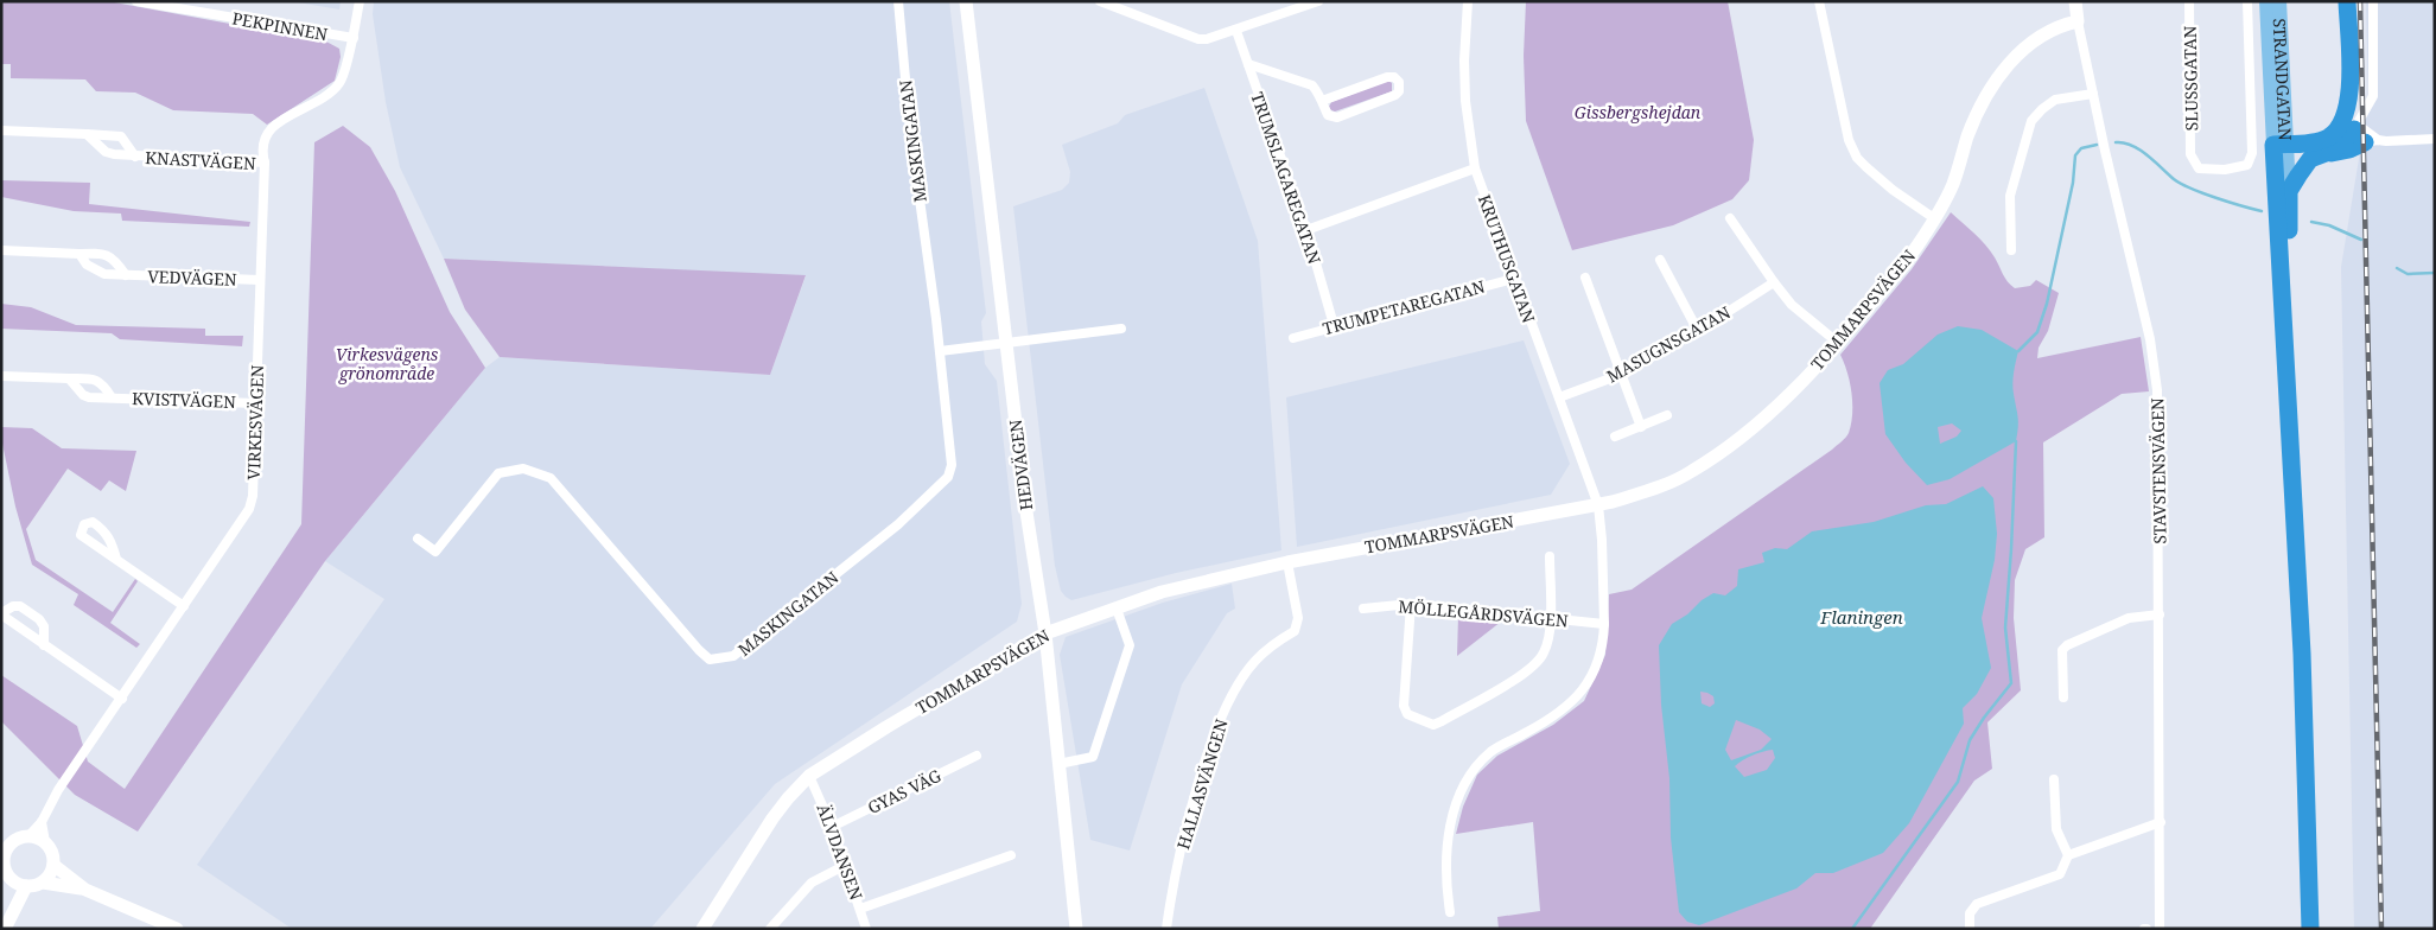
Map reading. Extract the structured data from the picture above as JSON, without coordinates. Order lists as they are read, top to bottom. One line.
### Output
{"streets":{"main road":["STRANDGATAN"],"street":["PEKPINNEN","SLUSSGATAN","MASKINGATAN","KNASTVÄGEN","TRUMSLAGAREGATAN","KRUTHUSGATAN","VEDVÄGEN","TRUMPETAREGATAN","TOMMARPSVÄGEN","MASUGNSGATAN","KVISTVÄGEN","VIRKESVÄGEN","HEDVÄGEN","STAVSTENSVÄGEN","MÖLLEGÅRDSVÄGEN","HALLASVÄNGEN","GYAS VÄG","ÄLVDANSEN"]},"crossings":[["PEKPINNEN","VIRKESVÄGEN"],["KNASTVÄGEN","VIRKESVÄGEN"],["TRUMSLAGAREGATAN","TRUMPETAREGATAN"],["KRUTHUSGATAN","TRUMPETAREGATAN"],["KRUTHUSGATAN","TOMMARPSVÄGEN"],["KRUTHUSGATAN","MASUGNSGATAN"],["KRUTHUSGATAN","MÖLLEGÅRDSVÄGEN"],["VEDVÄGEN","VIRKESVÄGEN"],["TOMMARPSVÄGEN","HEDVÄGEN"],["TOMMARPSVÄGEN","STAVSTENSVÄGEN"],["TOMMARPSVÄGEN","HALLASVÄNGEN"],["TOMMARPSVÄGEN","ÄLVDANSEN"],["KVISTVÄGEN","VIRKESVÄGEN"],["GYAS VÄG","ÄLVDANSEN"]],"water":["Flaningen"],"parks":["Gissbergshejdan","Virkesvägens grönområde"]}
